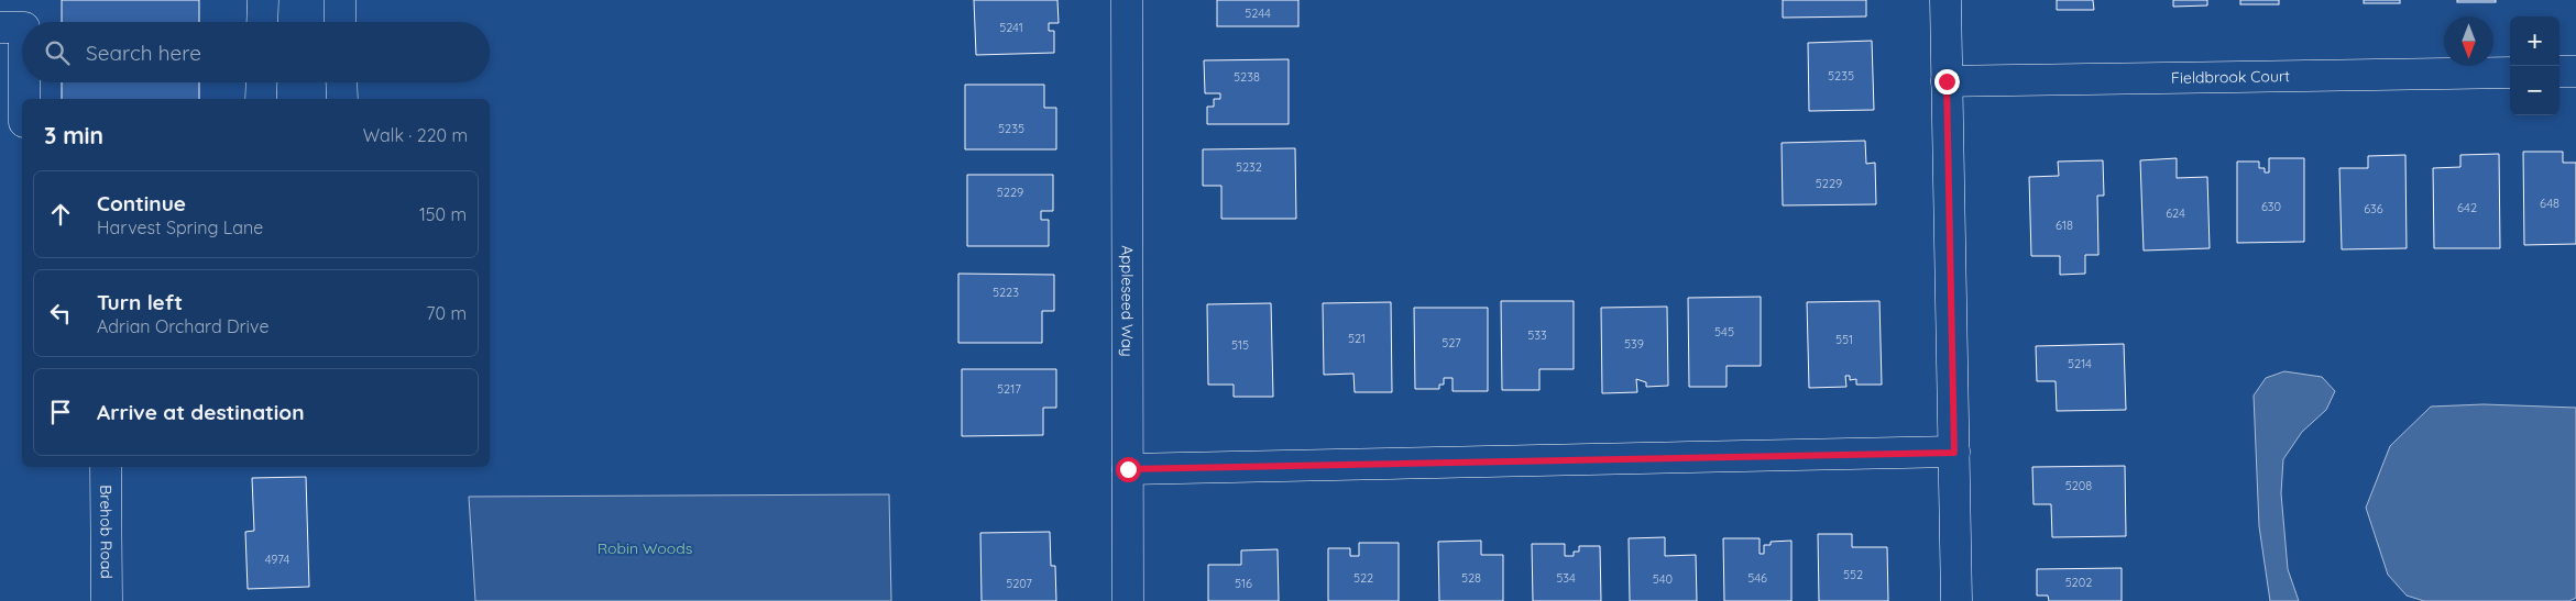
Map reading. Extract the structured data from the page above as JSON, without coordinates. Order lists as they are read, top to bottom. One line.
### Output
{"streets":{"street":["Fieldbrook Court","Appleseed Way","Brehob Road"]},"parks":["Robin Woods"],"house_numbers":["5244","5241","5235","5238","5235","5232","5229","5229","648","630","642","636","624","618","5223","545","533","521","551","527","539","515","5214","5217","5208","4974","552","522","528","534","546","540","5202","5207","516"],"north":"bottom","page":{"map_buttons":["+","−"],"search":"Search here","heading":["3 min","Walk · 220 m"],"list":[["Continue","Harvest Spring Lane","150 m"],["Turn left","Adrian Orchard Drive","70 m"],"Arrive at destination"]}}
